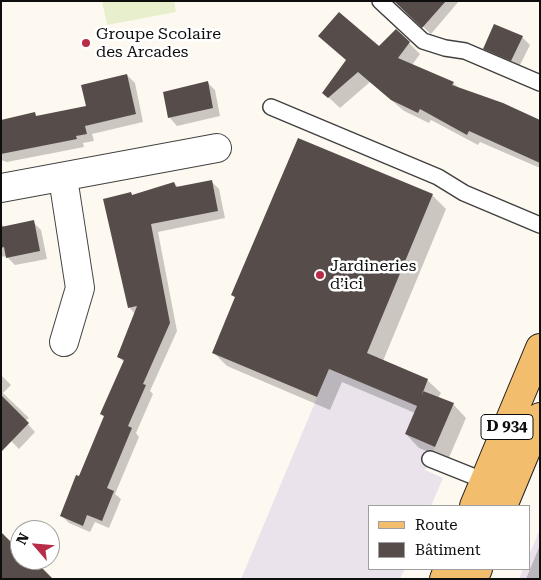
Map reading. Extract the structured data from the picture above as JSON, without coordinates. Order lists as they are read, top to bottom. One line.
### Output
{"streets":{"main road":["D 934"]},"places":["Groupe Scolaire des Arcades","Jardineries d’ici"],"legend":["Route","Bâtiment"],"north":"top left"}
